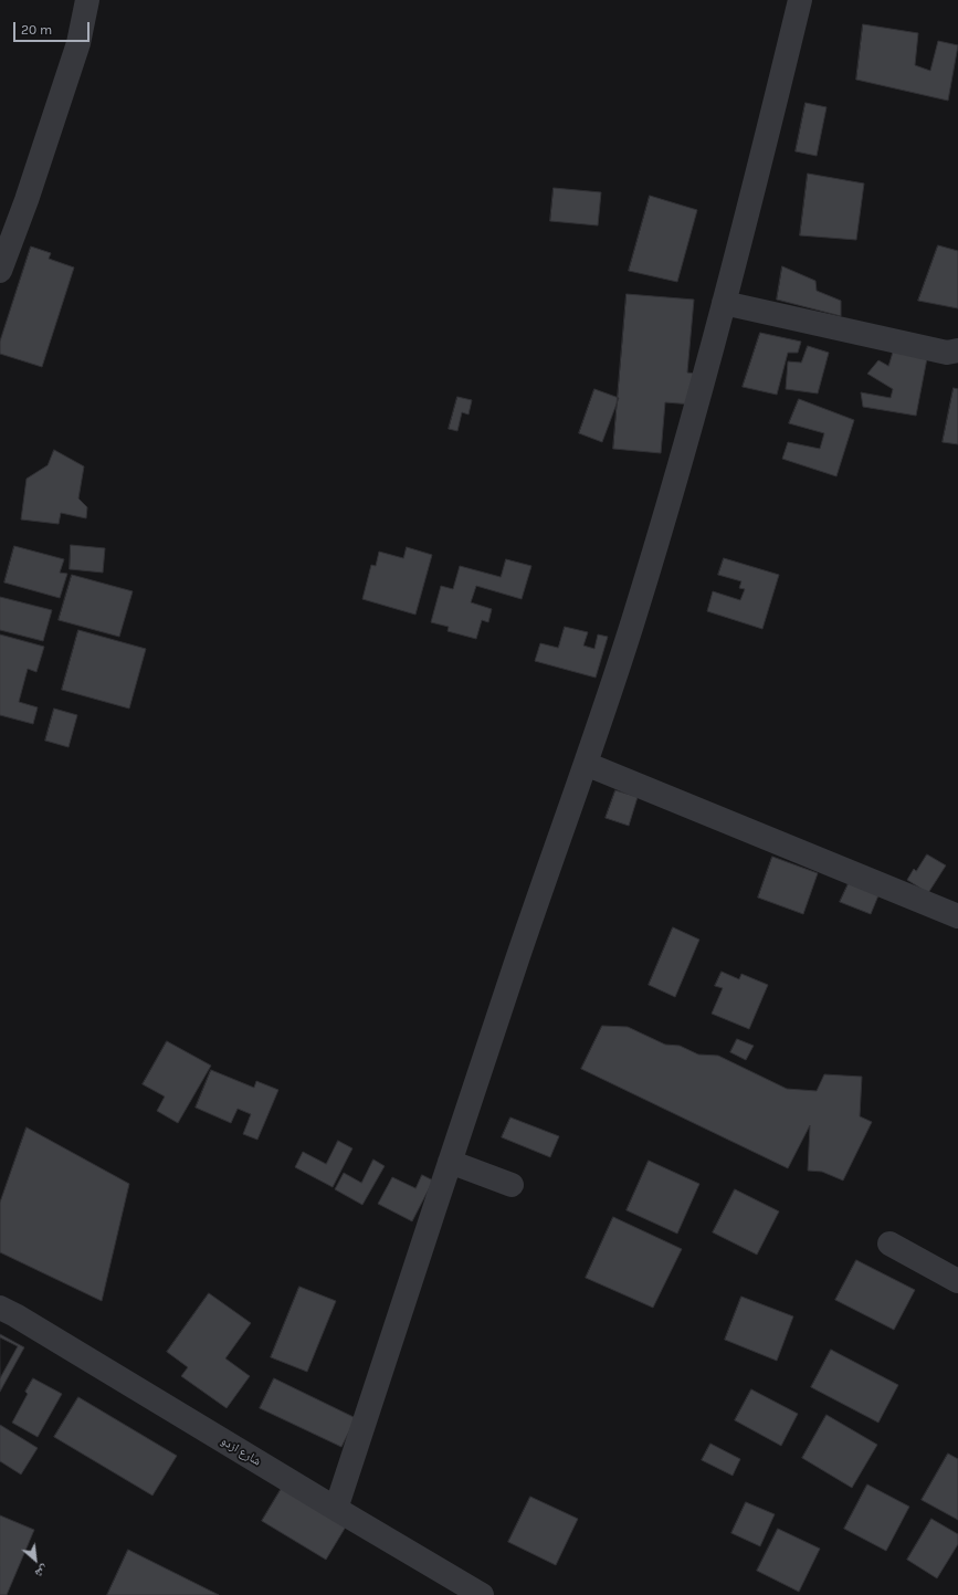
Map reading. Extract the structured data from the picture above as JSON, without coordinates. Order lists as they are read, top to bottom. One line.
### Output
{"streets":{"street":["شارع ازدو"]},"scale_bar":"20 m","north":"bottom right"}
